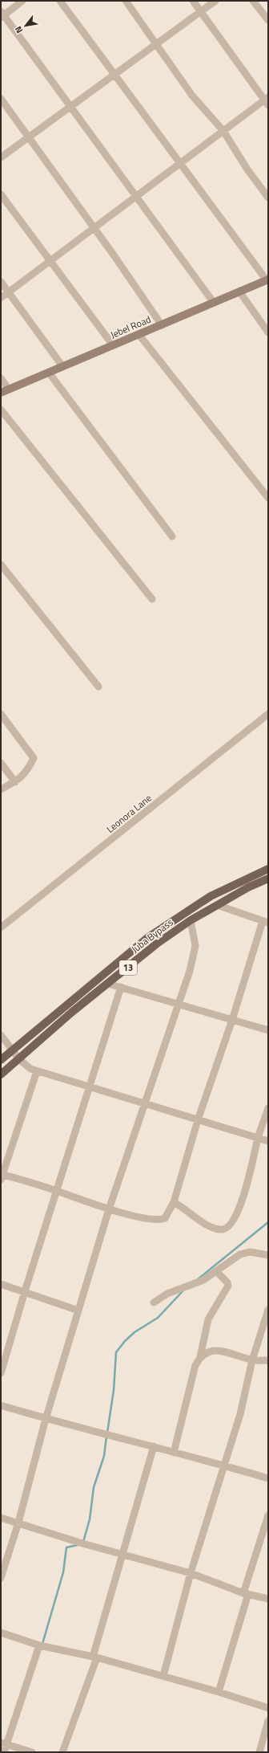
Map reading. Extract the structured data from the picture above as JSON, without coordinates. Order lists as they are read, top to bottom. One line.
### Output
{"streets":{"main road":["Jebel Road","Juba Bypass","13"],"street":["Leonora Lane"]},"north":"bottom left"}
